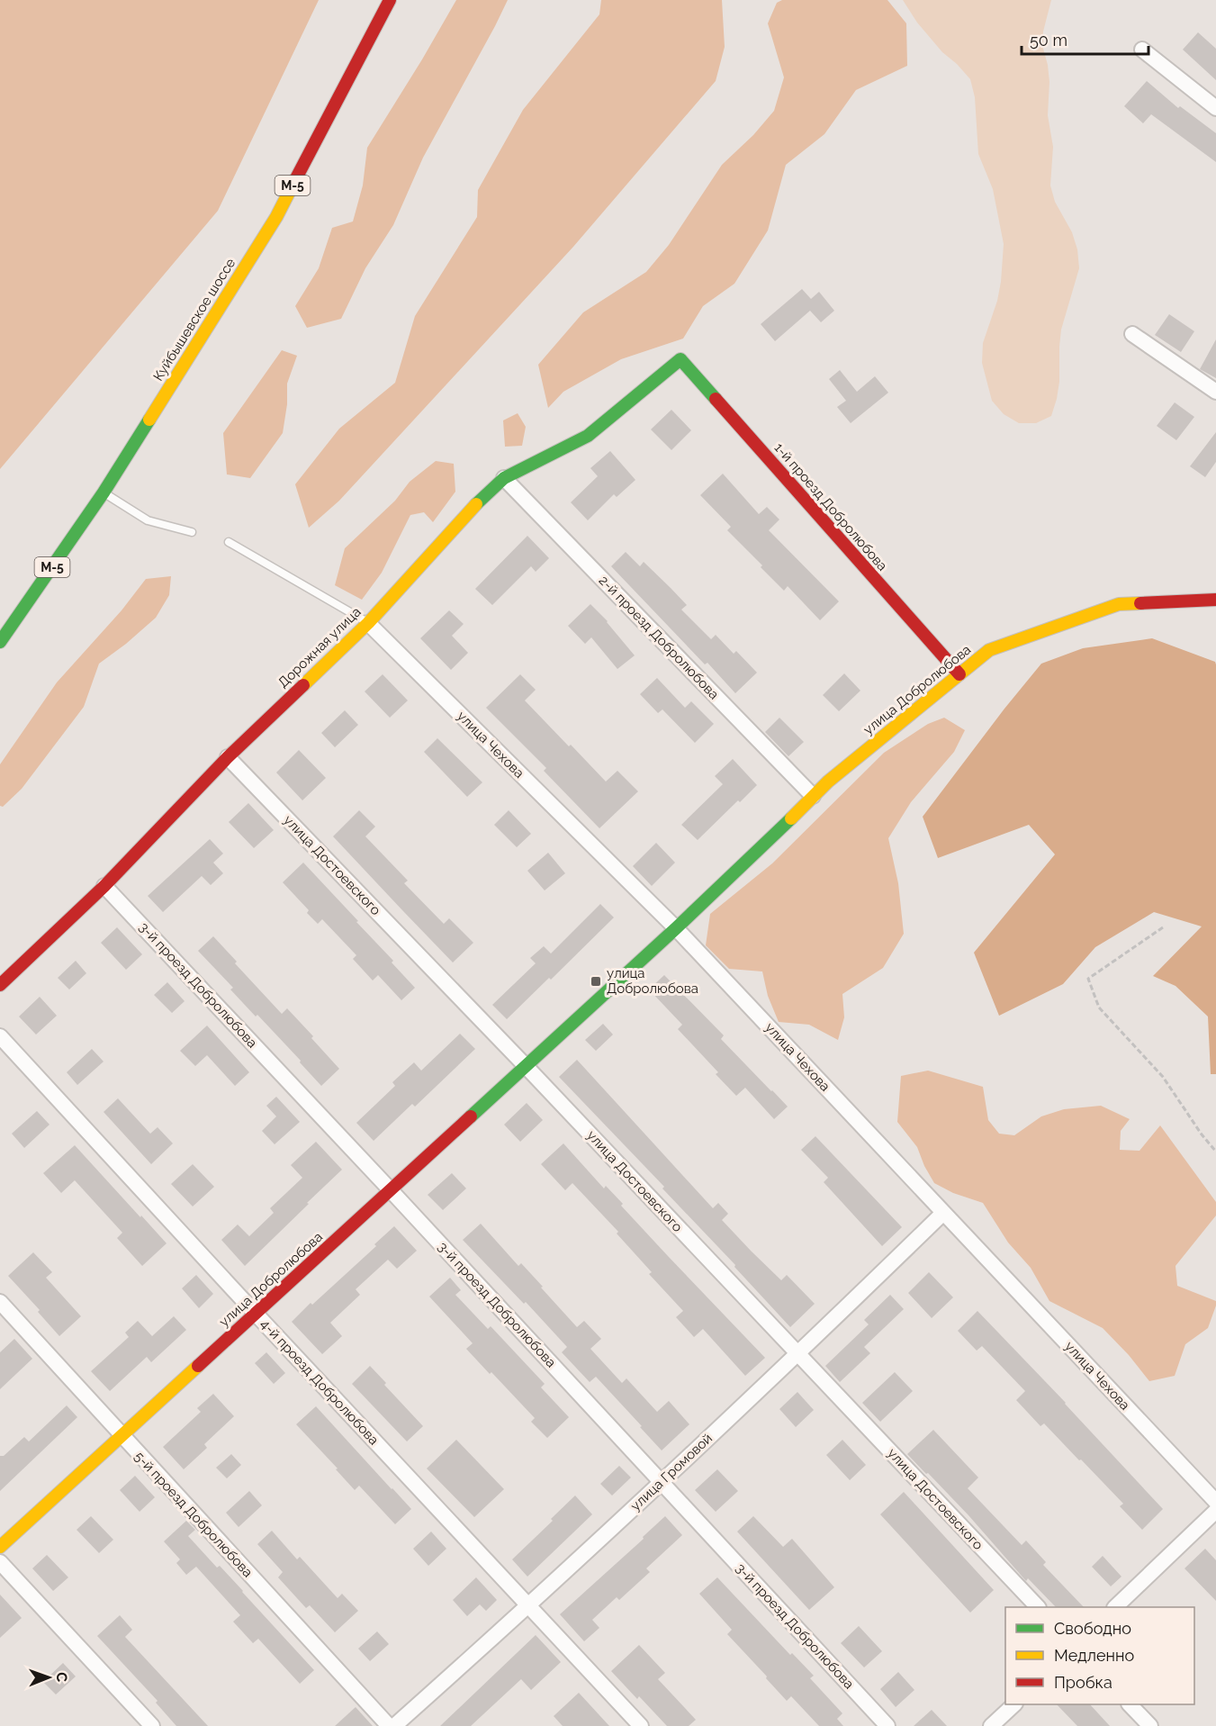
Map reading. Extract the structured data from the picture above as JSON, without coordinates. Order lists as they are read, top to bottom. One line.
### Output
{"streets":{"main road":["М-5","Куйбышевское шоссе","1-й проезд Добролюбова","Дорожная улица","улица Добролюбова"],"street":["2-й проезд Добролюбова","улица Чехова","улица Достоевского","3-й проезд Добролюбова","4-й проезд Добролюбова","улица Громовой","5-й проезд Добролюбова"]},"crossings":[["1-й проезд Добролюбова","Дорожная улица"],["1-й проезд Добролюбова","улица Добролюбова"],["2-й проезд Добролюбова","Дорожная улица"],["2-й проезд Добролюбова","улица Добролюбова"],["Дорожная улица","улица Чехова"],["Дорожная улица","улица Достоевского"],["Дорожная улица","3-й проезд Добролюбова"],["улица Добролюбова","улица Чехова"],["улица Добролюбова","улица Достоевского"],["улица Добролюбова","3-й проезд Добролюбова"],["улица Добролюбова","4-й проезд Добролюбова"],["улица Добролюбова","5-й проезд Добролюбова"],["улица Чехова","улица Громовой"],["улица Достоевского","улица Громовой"],["3-й проезд Добролюбова","улица Громовой"],["4-й проезд Добролюбова","улица Громовой"]],"places":{"transit":["улица Добролюбова"]},"legend":["Свободно","Медленно","Пробка"],"scale_bar":"50 m","north":"right"}
